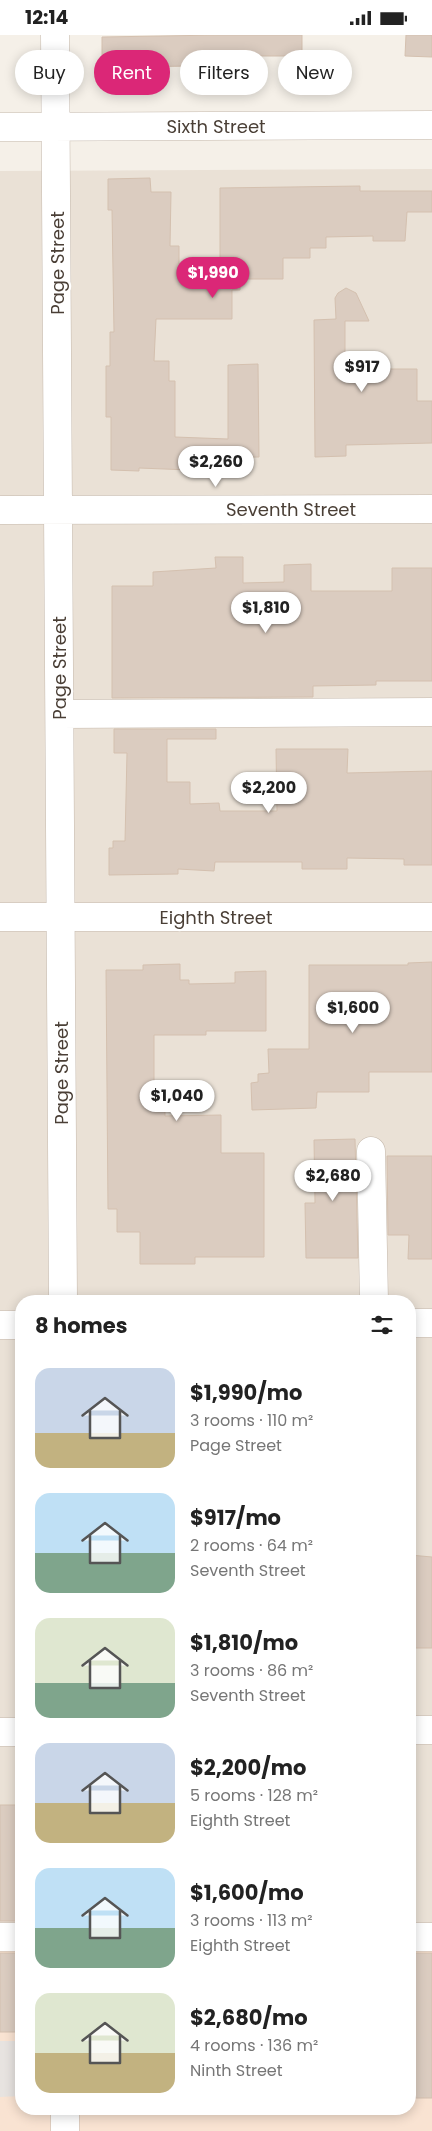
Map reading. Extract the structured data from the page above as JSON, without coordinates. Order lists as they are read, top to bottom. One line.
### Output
{"streets":{"street":["Sixth Street","Page Street","Seventh Street","Eighth Street"]},"crossings":[["Sixth Street","Page Street"],["Page Street","Seventh Street"],["Page Street","Eighth Street"]],"page":{"status":"12:14","chip":["Buy","Rent","Filters","New"],"price":["$1,990","$917","$2,260","$1,810","$2,200","$1,600","$1,040","$2,680"],"heading":"8 homes","list":[{"name":"$1,990/mo","note":"3 rooms · 110 m² · Page Street"},{"name":"$917/mo","note":"2 rooms · 64 m² · Seventh Street"},{"name":"$1,810/mo","note":"3 rooms · 86 m² · Seventh Street"},{"name":"$2,200/mo","note":"5 rooms · 128 m² · Eighth Street"},{"name":"$1,600/mo","note":"3 rooms · 113 m² · Eighth Street"},{"name":"$2,680/mo","note":"4 rooms · 136 m² · Ninth Street"}]}}
